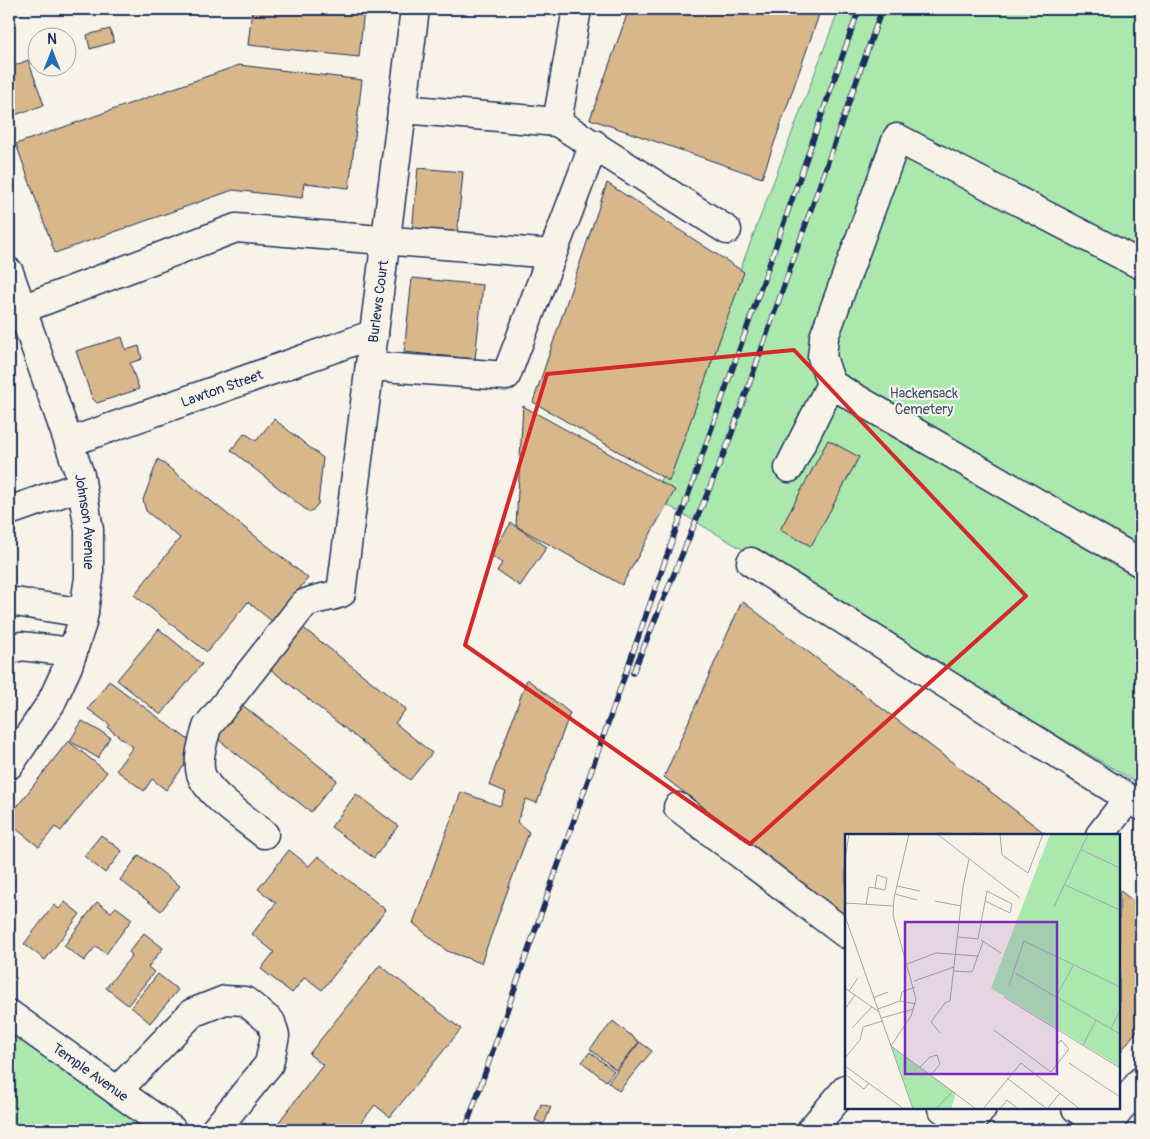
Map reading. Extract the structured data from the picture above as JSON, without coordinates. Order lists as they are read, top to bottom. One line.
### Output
{"streets":{"street":["Burlews Court","Lawton Street","Johnson Avenue","Temple Avenue"]},"crossings":[["Burlews Court","Lawton Street"],["Lawton Street","Johnson Avenue"]],"parks":["Hackensack Cemetery"],"north":"top"}
